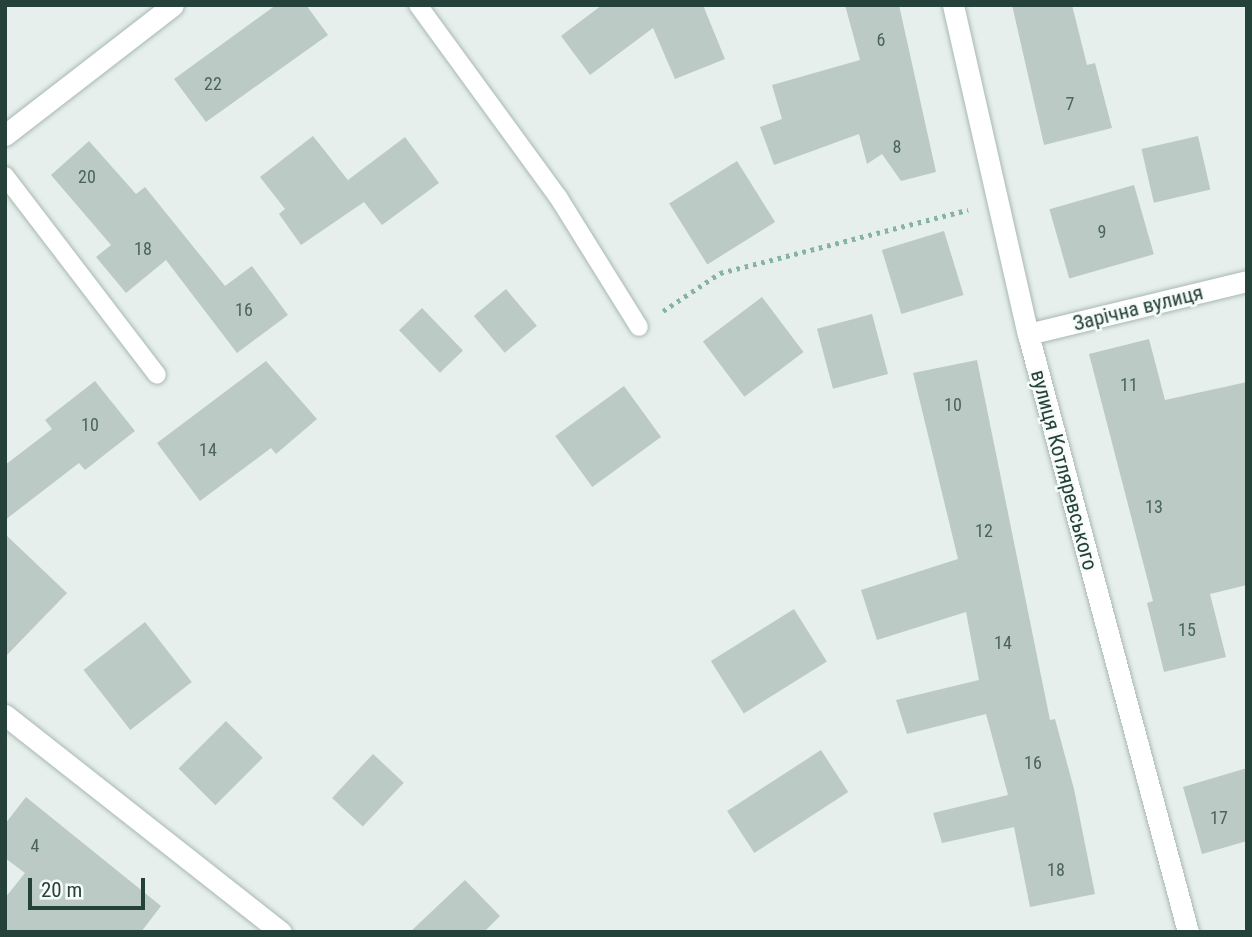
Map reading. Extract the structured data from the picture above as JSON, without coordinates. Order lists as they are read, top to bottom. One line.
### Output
{"streets":{"street":["Зарічна вулиця","вулиця Котляревського"]},"crossings":[["Зарічна вулиця","вулиця Котляревського"]],"house_numbers":["6","22","7","8","20","9","18","16","11","10","10","14","13","12","15","14","16","17","4","18"],"scale_bar":"20 m"}
